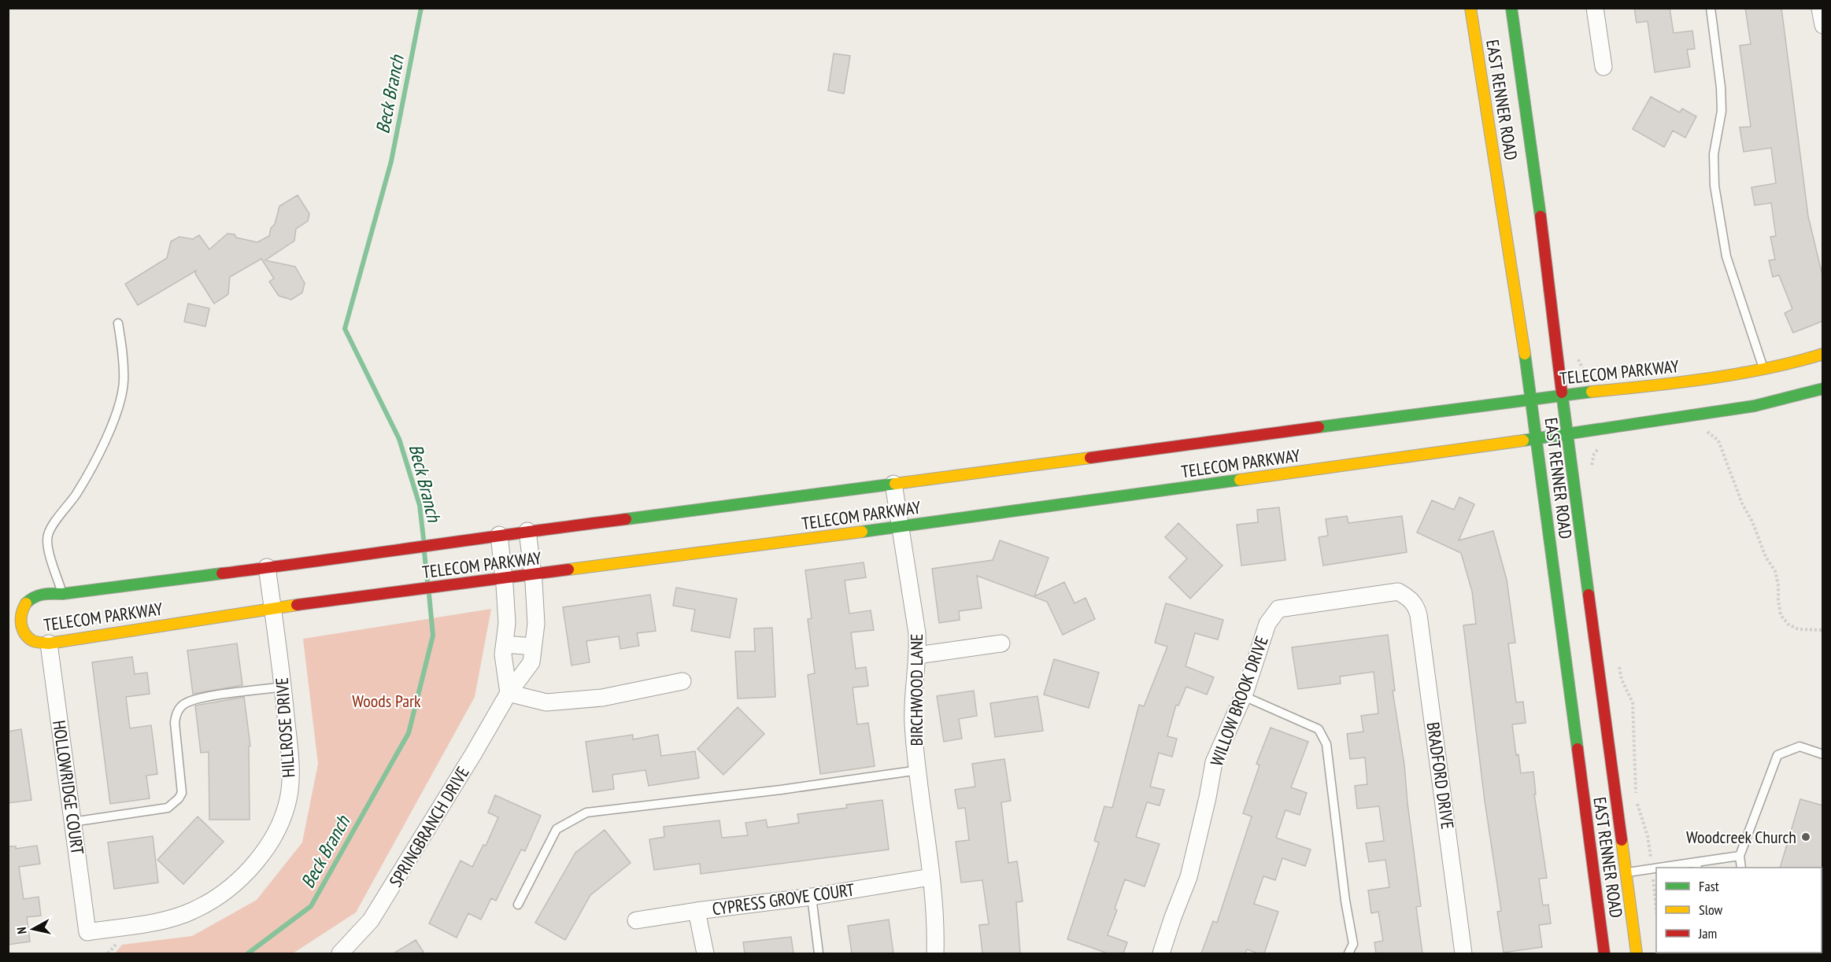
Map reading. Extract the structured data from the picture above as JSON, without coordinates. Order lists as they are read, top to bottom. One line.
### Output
{"streets":{"street":["EAST RENNER ROAD","TELECOM PARKWAY","BIRCHWOOD LANE","WILLOW BROOK DRIVE","HILLROSE DRIVE","BRADFORD DRIVE","HOLLOWRIDGE COURT","SPRINGBRANCH DRIVE","CYPRESS GROVE COURT"]},"crossings":[["EAST RENNER ROAD","TELECOM PARKWAY"],["TELECOM PARKWAY","BIRCHWOOD LANE"],["TELECOM PARKWAY","HILLROSE DRIVE"],["TELECOM PARKWAY","HOLLOWRIDGE COURT"],["TELECOM PARKWAY","SPRINGBRANCH DRIVE"],["BIRCHWOOD LANE","CYPRESS GROVE COURT"],["WILLOW BROOK DRIVE","BRADFORD DRIVE"],["HILLROSE DRIVE","HOLLOWRIDGE COURT"]],"water":["Beck Branch"],"parks":["Woods Park"],"places":["Woodcreek Church"],"legend":["Fast","Slow","Jam"],"north":"left"}
